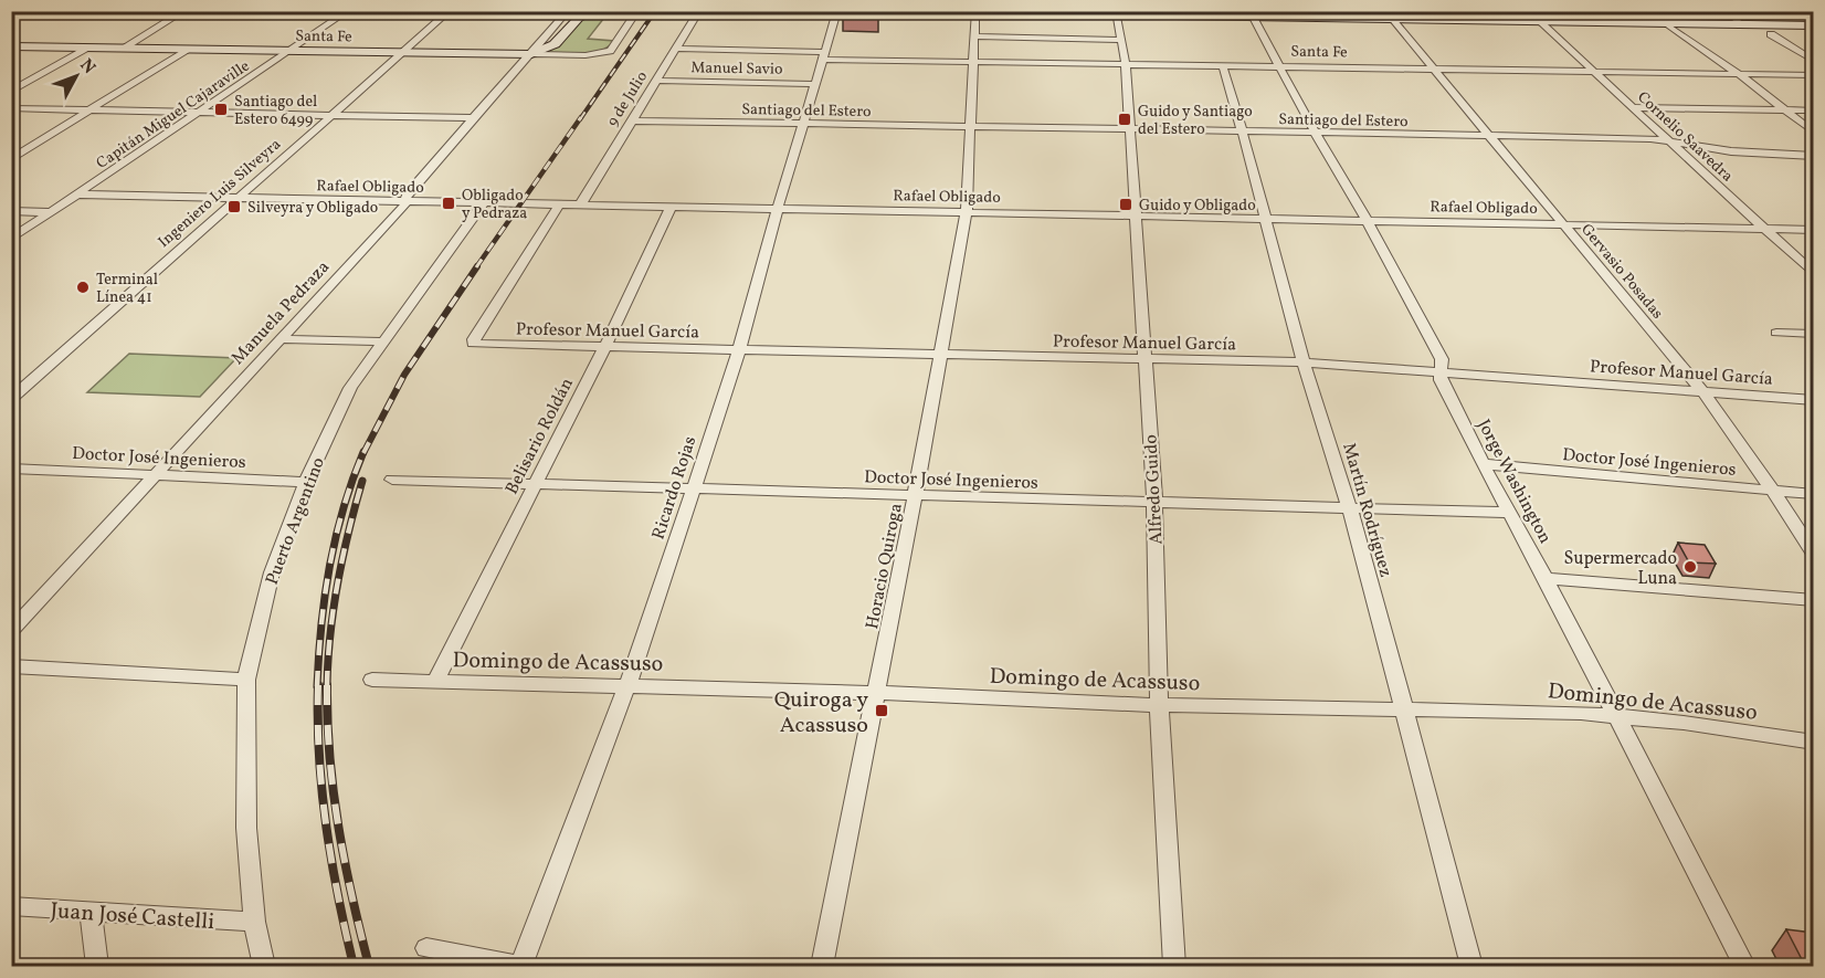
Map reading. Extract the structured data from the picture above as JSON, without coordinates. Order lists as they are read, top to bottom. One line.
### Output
{"streets":{"street":["Santa Fe","Manuel Savio","9 de Julio","Santiago del Estero","Capitán Miguel Cajaraville","Cornelio Saavedra","Rafael Obligado","Ingeniero Luis Silveyra","Gervasio Posadas","Manuela Pedraza","Profesor Manuel García","Belisario Roldán","Doctor José Ingenieros","Jorge Washington","Ricardo Rojas","Alfredo Guido","Martín Rodríguez","Puerto Argentino","Horacio Quiroga","Domingo de Acassuso","Juan José Castelli"]},"crossings":[["Santa Fe","9 de Julio"],["Santa Fe","Capitán Miguel Cajaraville"],["Santa Fe","Cornelio Saavedra"],["Santa Fe","Ingeniero Luis Silveyra"],["Santa Fe","Gervasio Posadas"],["Santa Fe","Manuela Pedraza"],["Santa Fe","Jorge Washington"],["Santa Fe","Ricardo Rojas"],["Santa Fe","Alfredo Guido"],["Santa Fe","Martín Rodríguez"],["Santa Fe","Horacio Quiroga"],["Manuel Savio","9 de Julio"],["Manuel Savio","Ricardo Rojas"],["9 de Julio","Santiago del Estero"],["9 de Julio","Rafael Obligado"],["Santiago del Estero","Cornelio Saavedra"],["Santiago del Estero","Gervasio Posadas"],["Santiago del Estero","Jorge Washington"],["Santiago del Estero","Ricardo Rojas"],["Santiago del Estero","Alfredo Guido"],["Santiago del Estero","Martín Rodríguez"],["Santiago del Estero","Horacio Quiroga"],["Capitán Miguel Cajaraville","Rafael Obligado"],["Cornelio Saavedra","Rafael Obligado"],["Rafael Obligado","Ingeniero Luis Silveyra"],["Rafael Obligado","Gervasio Posadas"],["Rafael Obligado","Manuela Pedraza"],["Rafael Obligado","Profesor Manuel García"],["Rafael Obligado","Belisario Roldán"],["Rafael Obligado","Jorge Washington"],["Rafael Obligado","Ricardo Rojas"],["Rafael Obligado","Alfredo Guido"],["Rafael Obligado","Martín Rodríguez"],["Rafael Obligado","Puerto Argentino"],["Rafael Obligado","Horacio Quiroga"],["Gervasio Posadas","Profesor Manuel García"],["Gervasio Posadas","Doctor José Ingenieros"],["Manuela Pedraza","Doctor José Ingenieros"],["Profesor Manuel García","Belisario Roldán"],["Profesor Manuel García","Jorge Washington"],["Profesor Manuel García","Ricardo Rojas"],["Profesor Manuel García","Alfredo Guido"],["Profesor Manuel García","Martín Rodríguez"],["Profesor Manuel García","Horacio Quiroga"],["Belisario Roldán","Doctor José Ingenieros"],["Belisario Roldán","Domingo de Acassuso"],["Doctor José Ingenieros","Jorge Washington"],["Doctor José Ingenieros","Ricardo Rojas"],["Doctor José Ingenieros","Alfredo Guido"],["Doctor José Ingenieros","Martín Rodríguez"],["Doctor José Ingenieros","Puerto Argentino"],["Doctor José Ingenieros","Horacio Quiroga"],["Jorge Washington","Domingo de Acassuso"],["Ricardo Rojas","Domingo de Acassuso"],["Alfredo Guido","Domingo de Acassuso"],["Martín Rodríguez","Domingo de Acassuso"],["Puerto Argentino","Juan José Castelli"],["Horacio Quiroga","Domingo de Acassuso"]],"places":{"transit":["Santiago del Estero 6499","Guido y Santiago del Estero","Obligado y Pedraza","Guido y Obligado","Silveyra y Obligado","Quiroga y Acassuso"],"other":["Terminal Línea 41","Supermercado Luna"]},"north":"top right"}
